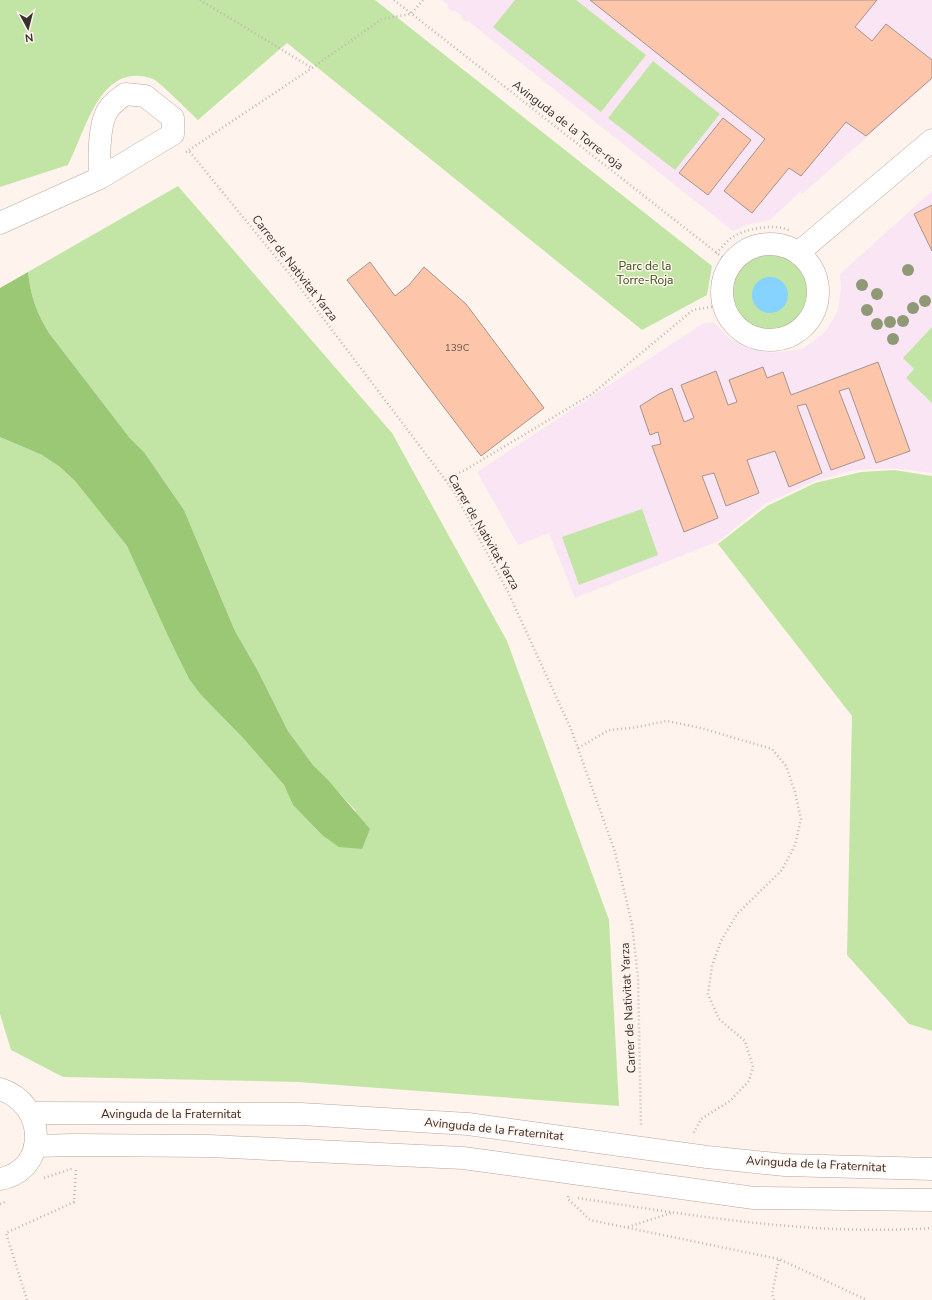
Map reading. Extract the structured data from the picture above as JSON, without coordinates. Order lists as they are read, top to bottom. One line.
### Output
{"streets":{"street":["Avinguda de la Fraternitat"],"path":["Avinguda de la Torre-roja","Carrer de Nativitat Yarza"]},"crossings":[["Carrer de Nativitat Yarza","Avinguda de la Fraternitat"]],"parks":["Parc de la Torre-Roja"],"house_numbers":["139C"],"north":"bottom"}
